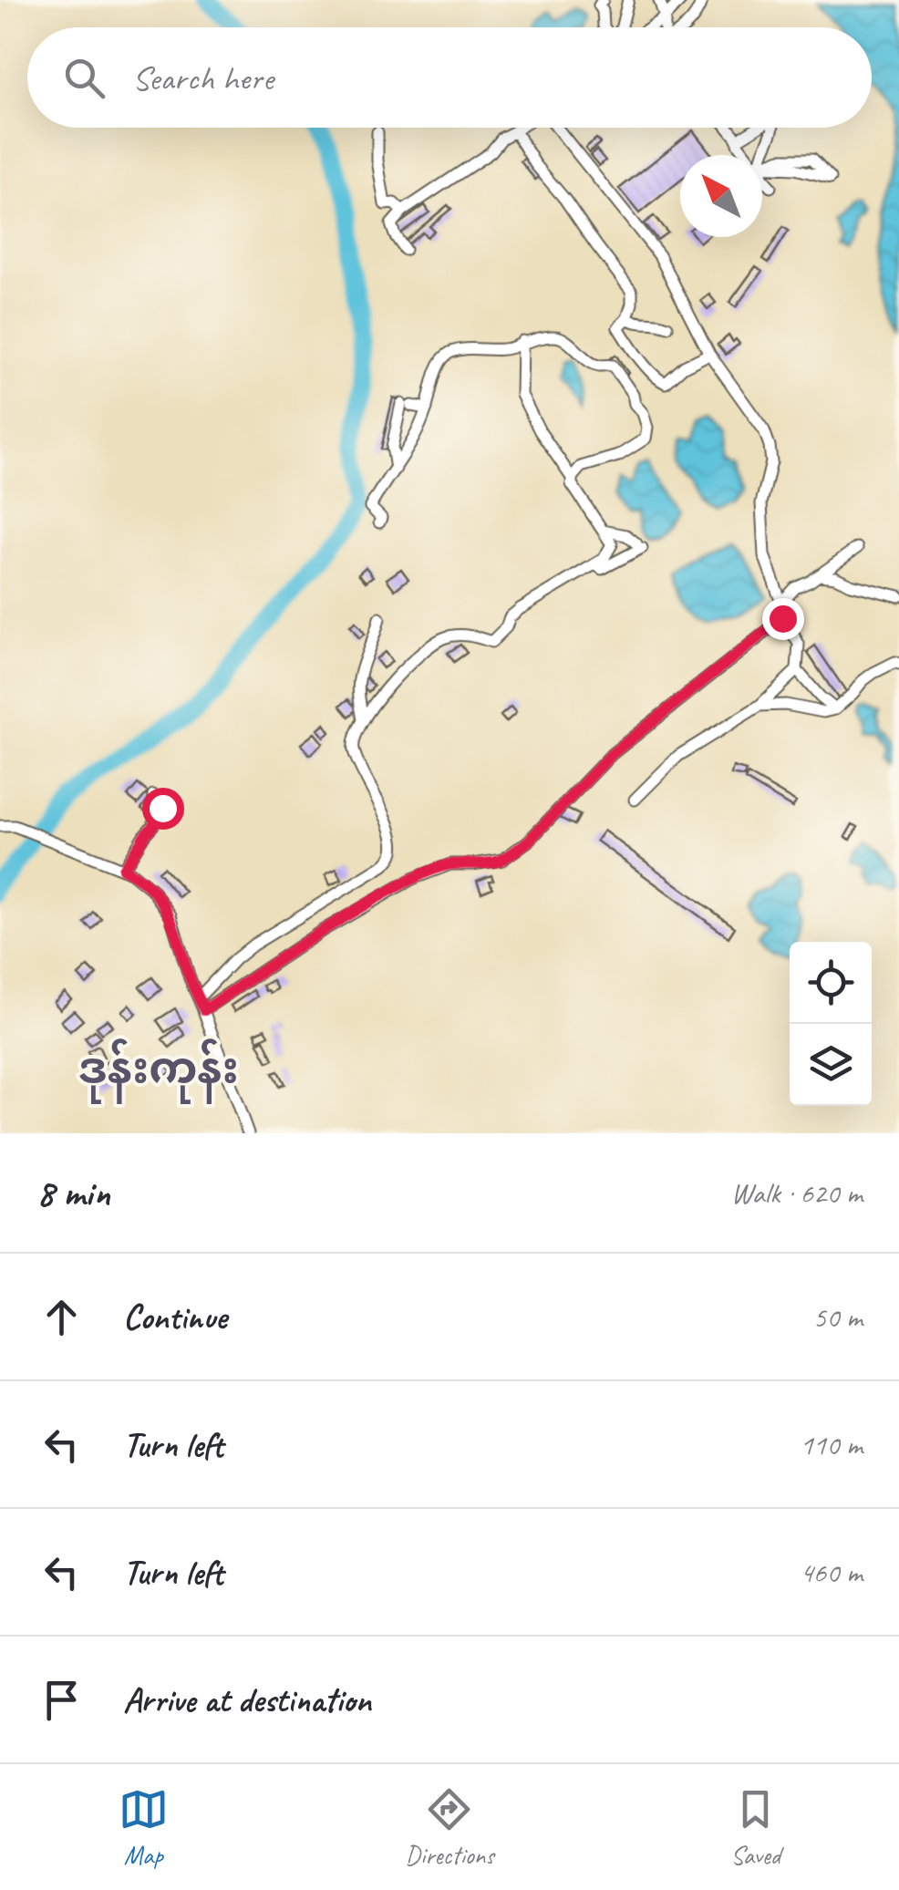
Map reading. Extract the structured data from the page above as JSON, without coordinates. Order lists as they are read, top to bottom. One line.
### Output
{"districts":["ဒုန်းကုန်း"],"north":"top left","page":{"search":"Search here","heading":["8 min","Walk · 620 m"],"list":[["Continue","50 m"],["Turn left","110 m"],["Turn left","460 m"],"Arrive at destination"],"nav":["Map","Directions","Saved"]}}
